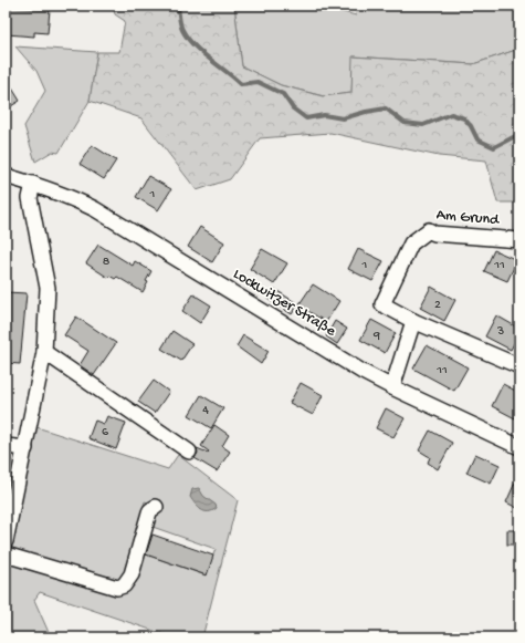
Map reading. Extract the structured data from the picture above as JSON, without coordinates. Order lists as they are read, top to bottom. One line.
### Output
{"streets":{"street":["Am Grund","Lockwitzer Straße"]},"house_numbers":["1","8","1","11","2","3","9","11","4","6"]}
